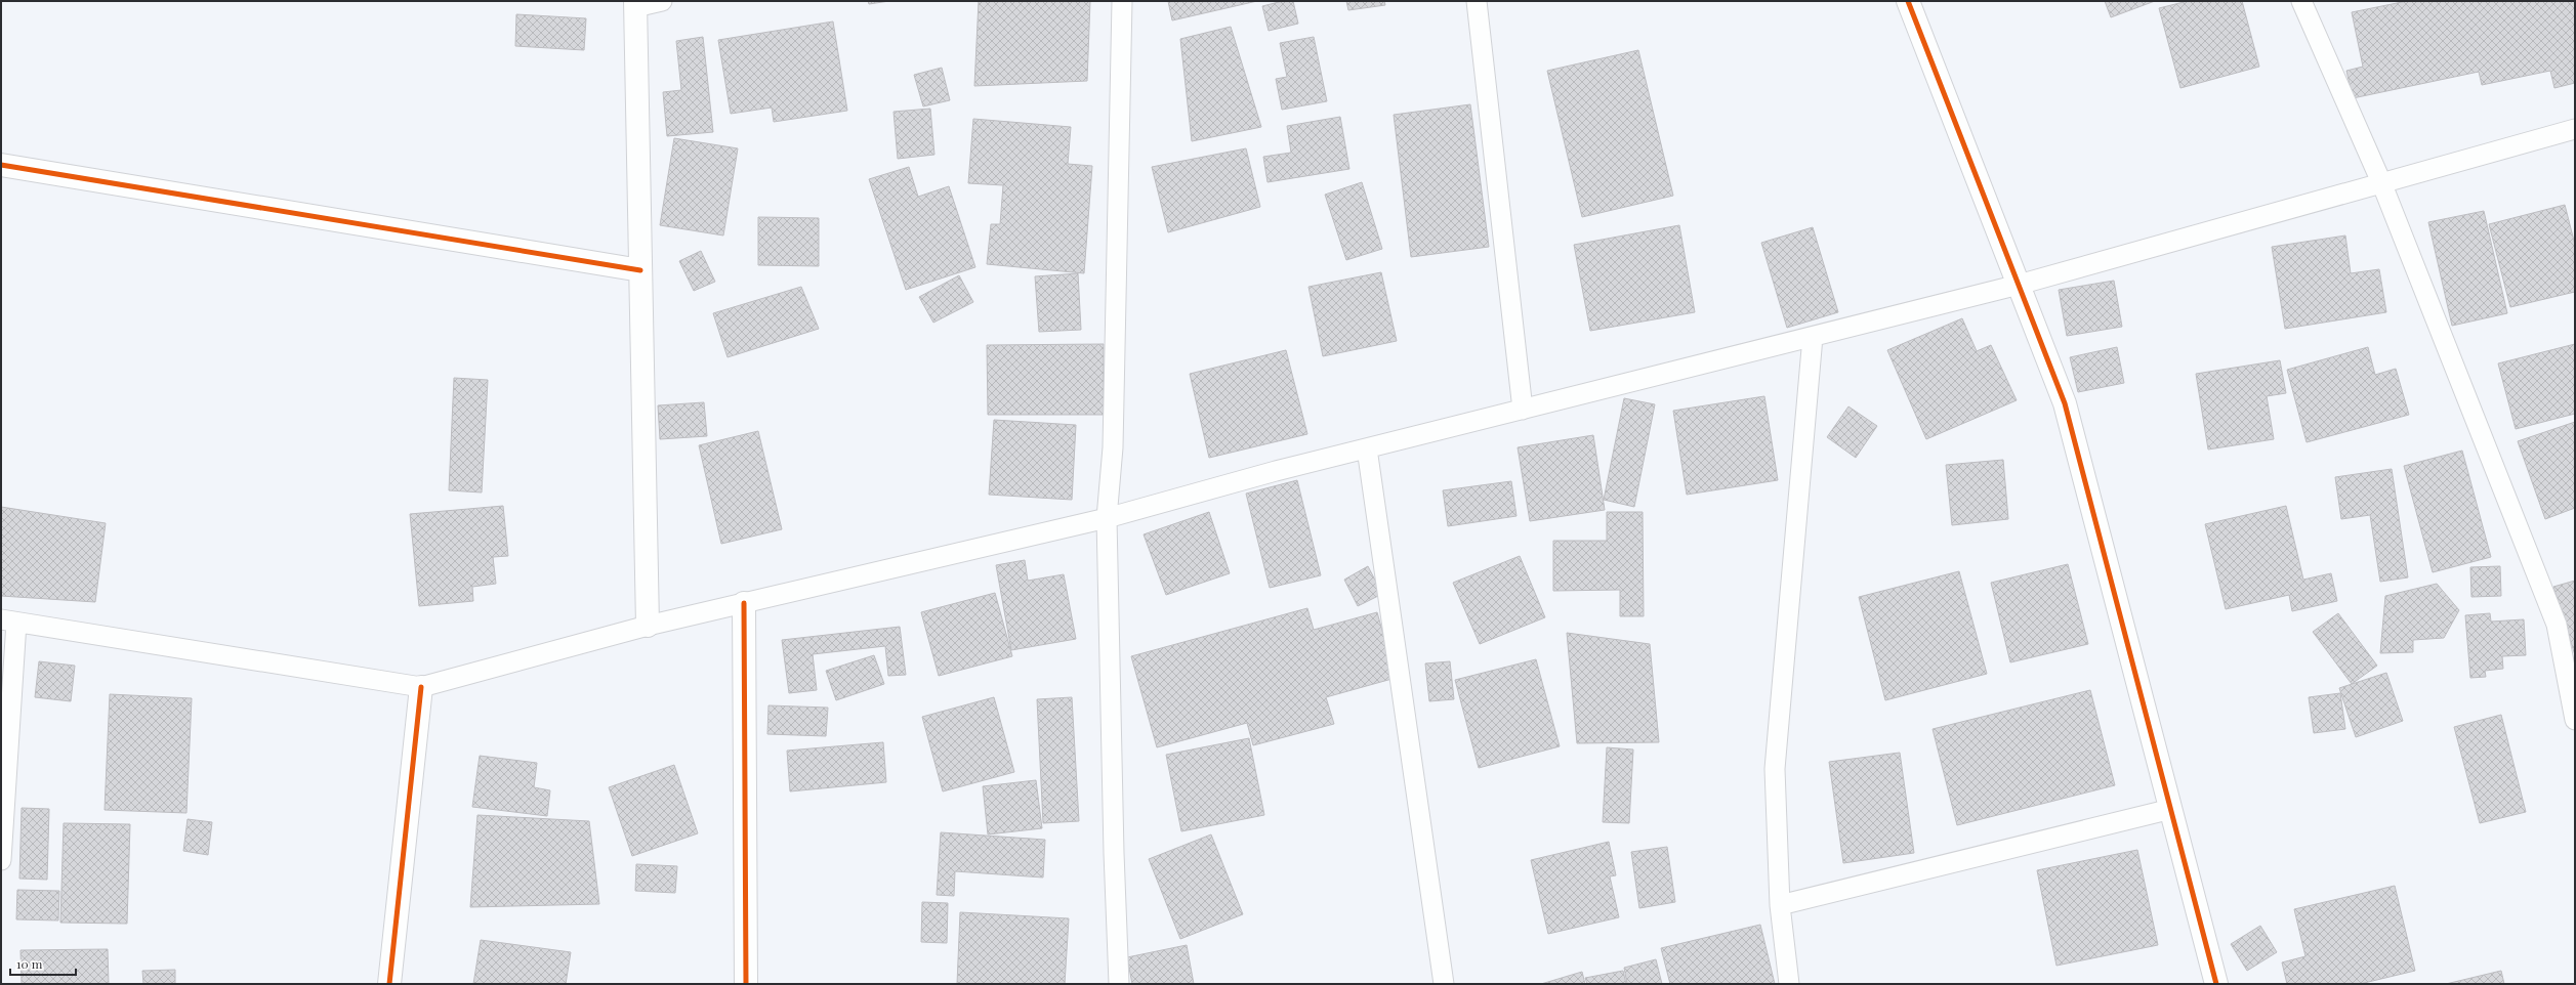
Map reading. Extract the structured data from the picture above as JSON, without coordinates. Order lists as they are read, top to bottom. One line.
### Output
{"scale_bar":"10 m"}
